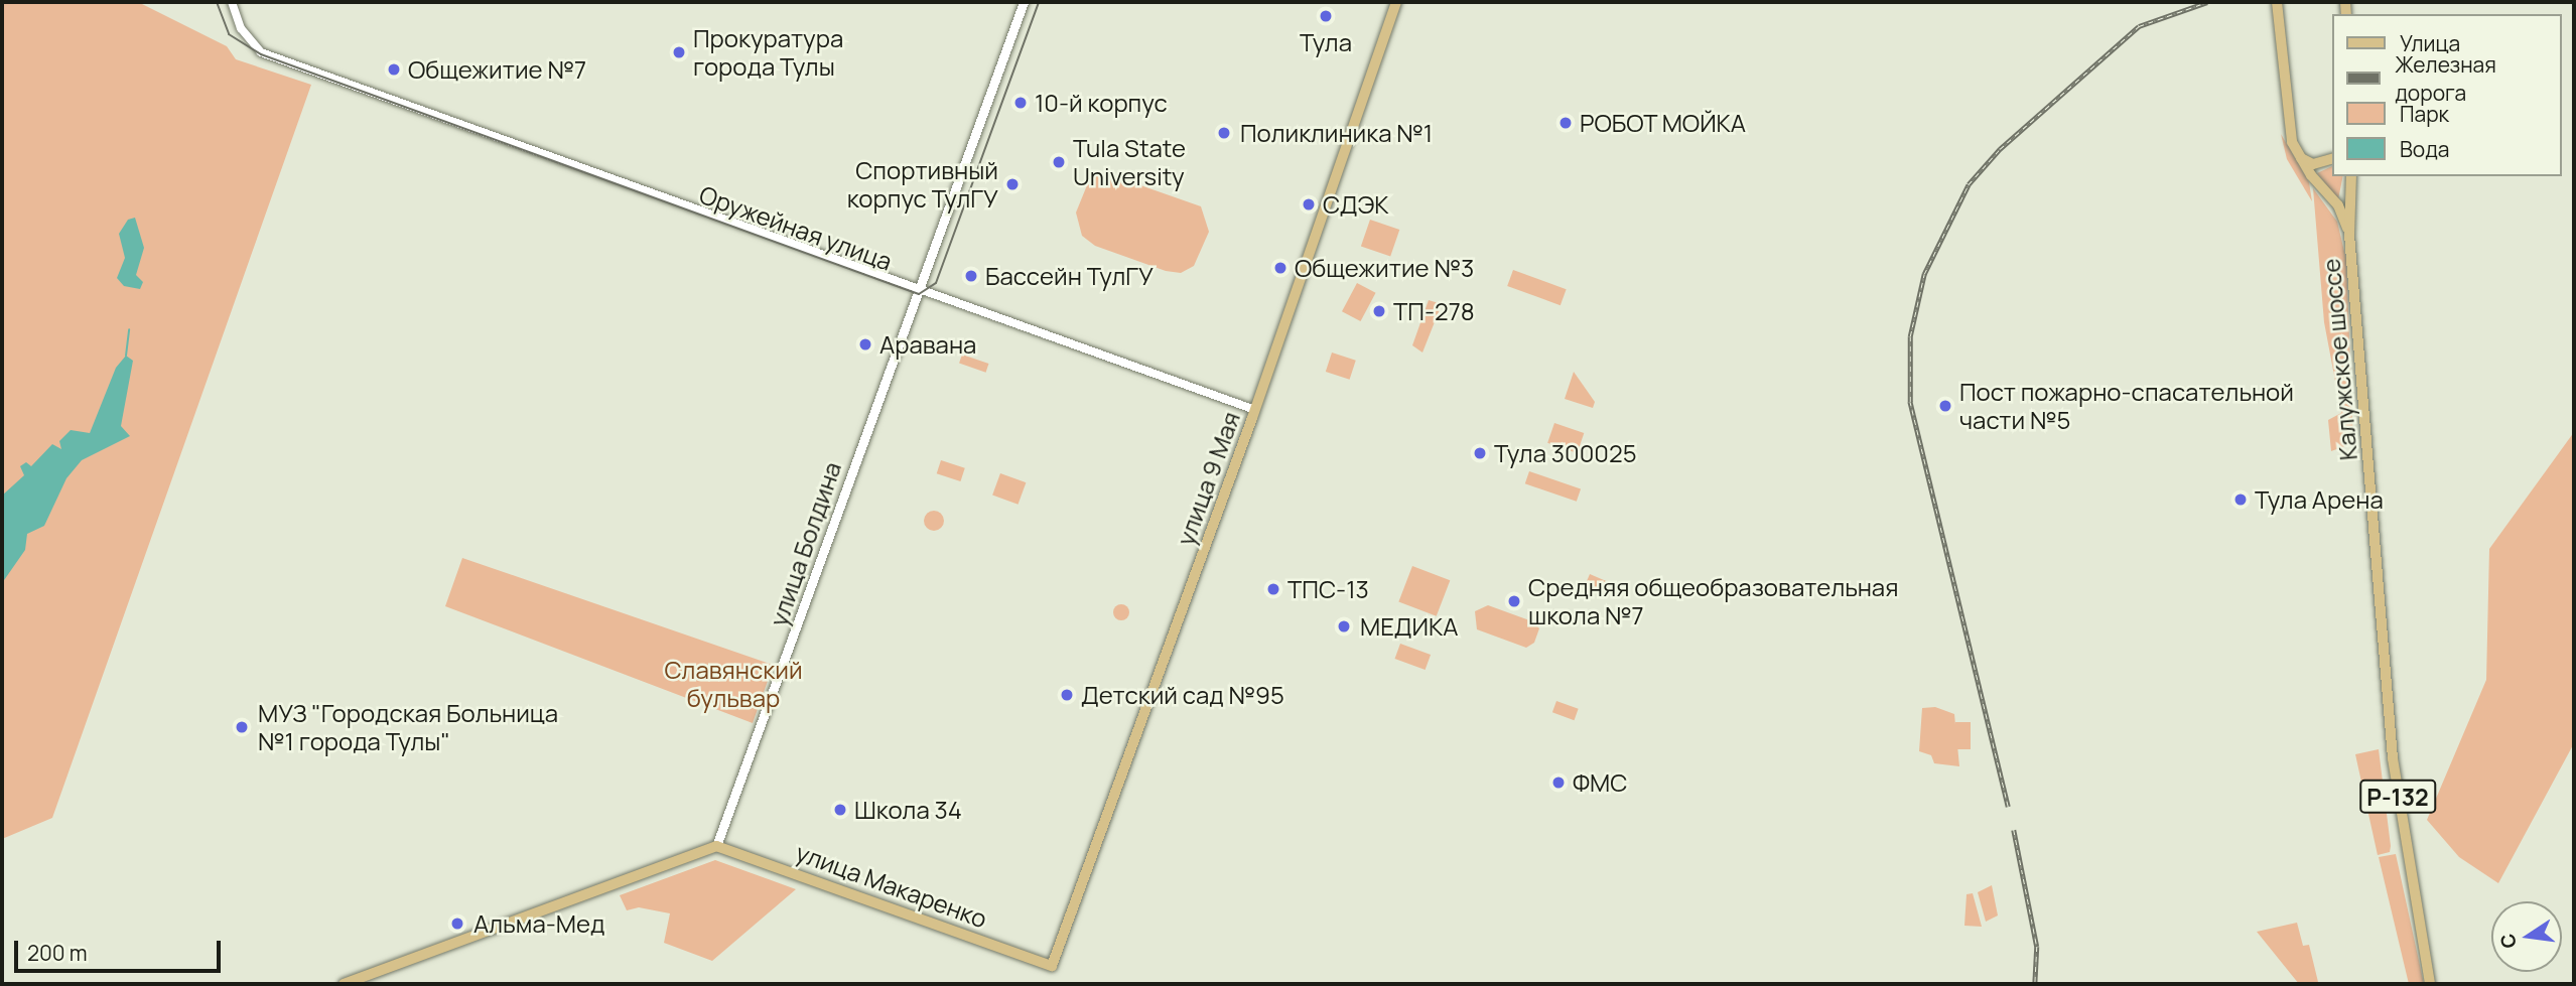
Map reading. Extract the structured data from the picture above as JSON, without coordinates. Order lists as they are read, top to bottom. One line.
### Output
{"streets":{"main road":["Калужское шоссе","улица 9 Мая","улица Болдина","Р-132","улица Макаренко"],"street":["Оружейная улица"]},"crossings":[["Оружейная улица","улица 9 Мая"],["Оружейная улица","улица Болдина"],["улица 9 Мая","улица Макаренко"],["улица Болдина","улица Макаренко"]],"parks":["Славянский бульвар"],"places":["Тула","Прокуратура города Тулы","Общежитие №7","10-й корпус","РОБОТ МОЙКА","Поликлиника №1","Tula State University","Спортивный корпус ТулГУ","СДЭК","Общежитие №3","Бассейн ТулГУ","ТП-278","Аравана","Пост пожарно-спасательной части №5","Тула 300025","Тула Арена","ТПС-13","Средняя общеобразовательная школа №7","МЕДИКА","Детский сад №95","МУЗ \"Городская Больница №1 города Тулы\"","ФМС","Школа 34","Альма-Мед"],"legend":["Улица","Железная дорога","Парк","Вода"],"scale_bar":"200 m","north":"left"}
